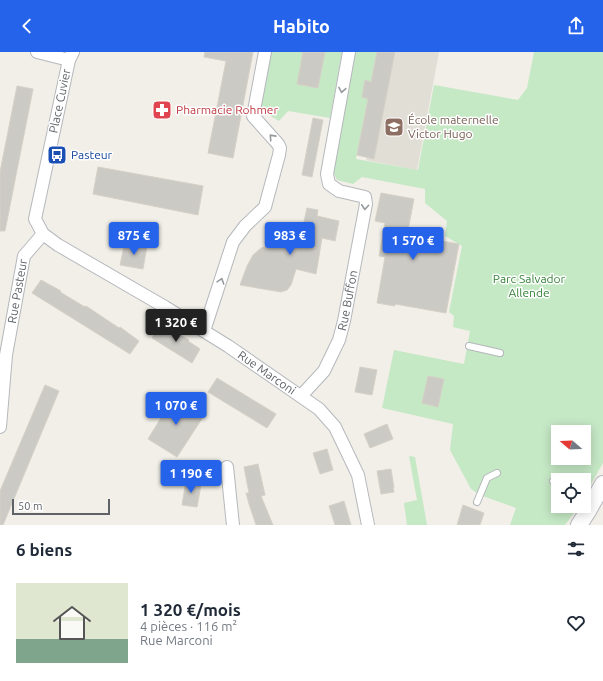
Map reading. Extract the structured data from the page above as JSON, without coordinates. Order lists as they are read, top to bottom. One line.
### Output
{"streets":{"street":["Place Cuvier","Rue Pasteur","Rue Buffon","Rue Marconi"]},"crossings":[["Place Cuvier","Rue Pasteur"],["Place Cuvier","Rue Marconi"],["Rue Pasteur","Rue Marconi"],["Rue Buffon","Rue Marconi"]],"parks":["Parc Salvador Allende"],"places":{"pharmacy":["Pharmacie Rohmer"],"school or university":["École maternelle Victor Hugo"],"bus stop":["Pasteur"]},"scale_bar":"50 m","north":"left","page":{"header":"Habito","price":["875 €","983 €","1 570 €","1 320 €","1 070 €","1 190 €"],"scale":"50 m","heading":"6 biens","list":[{"name":"1 320 €/mois","note":"4 pièces · 116 m² · Rue Marconi"}]}}
